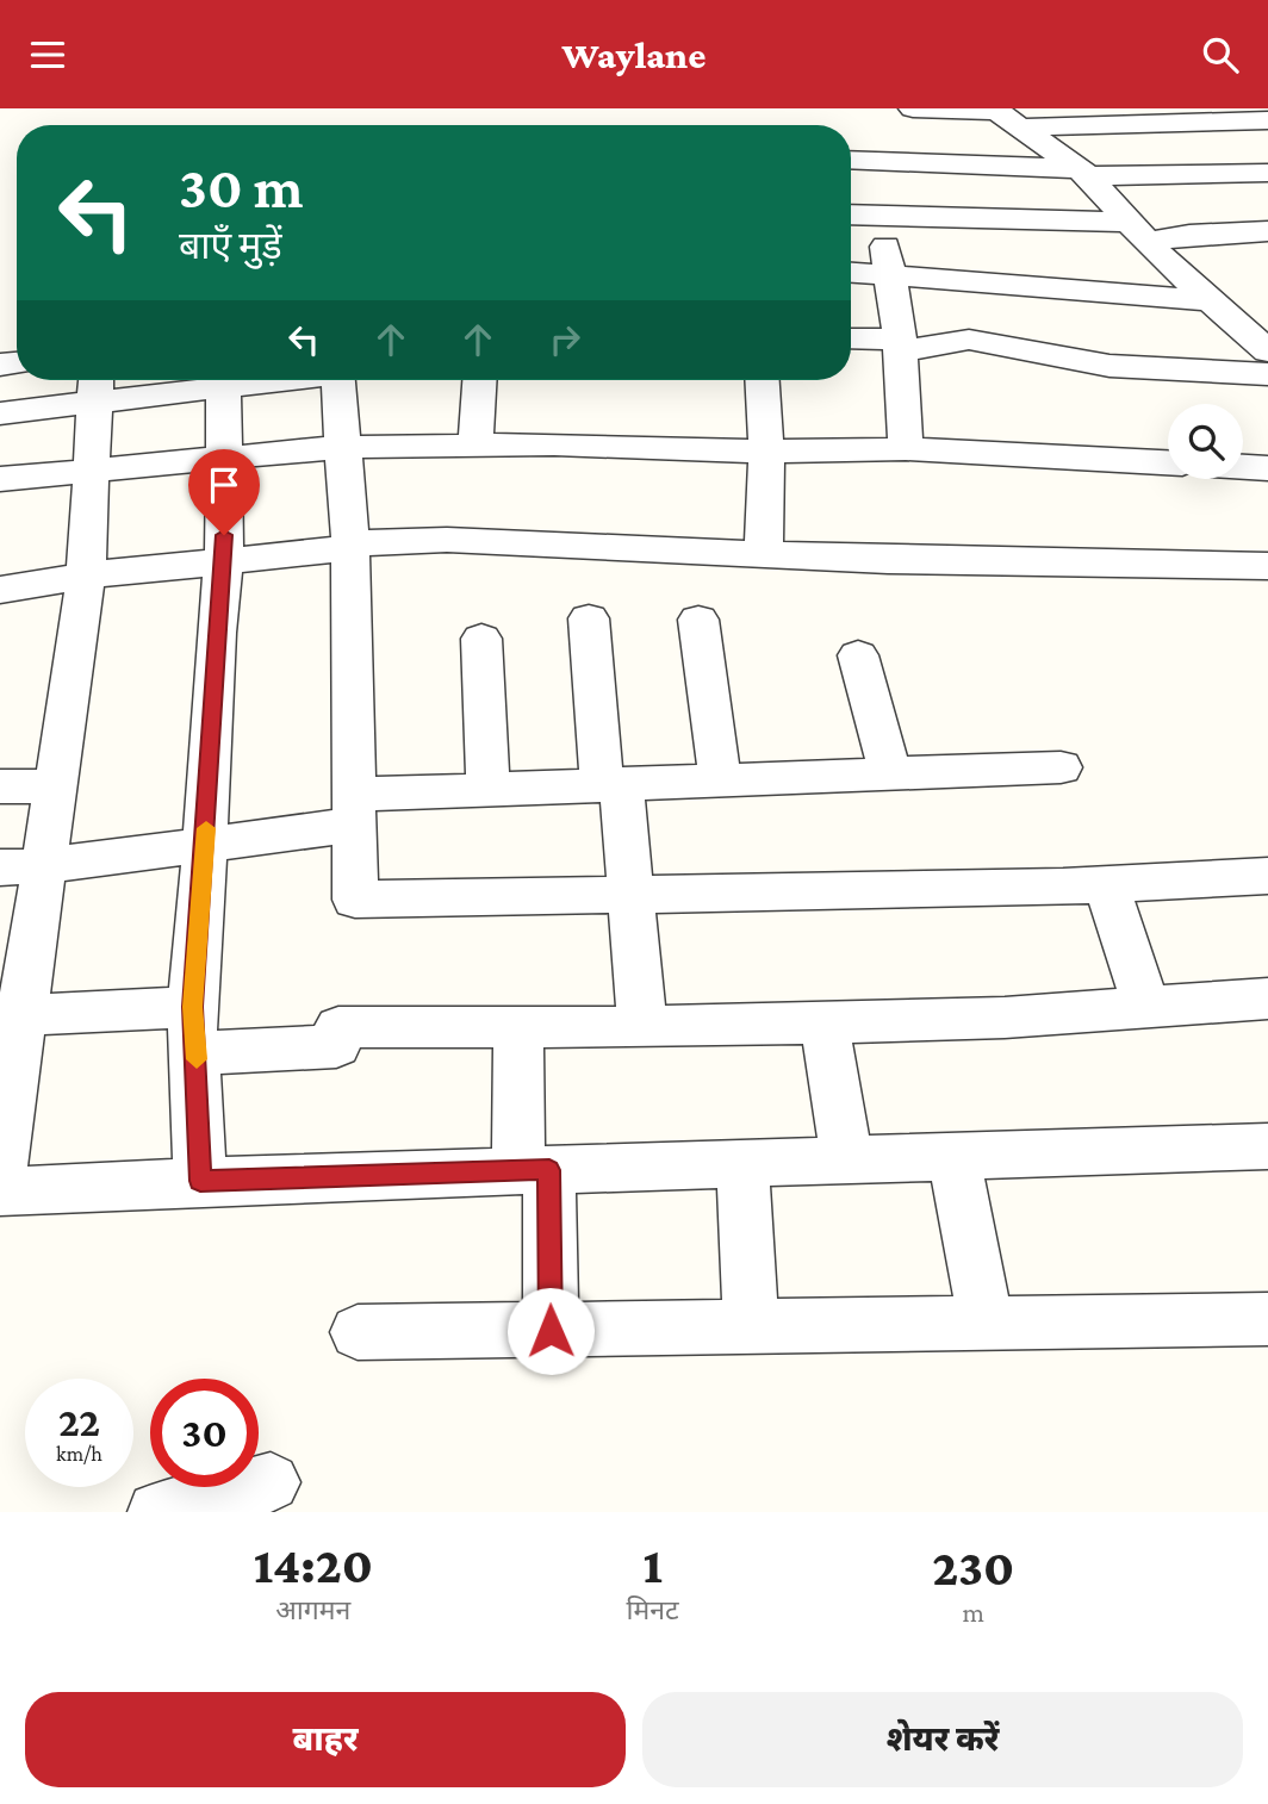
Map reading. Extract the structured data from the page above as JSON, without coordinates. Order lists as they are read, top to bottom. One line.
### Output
{"page":{"header":"Waylane","turn":["30 m","बाएँ मुड़ें"],"speed":"22 km/h","limit":"30","eta":["14:20","आगमन","1","मिनट","230","m"],"buttons":["बाहर","शेयर करें"]}}
